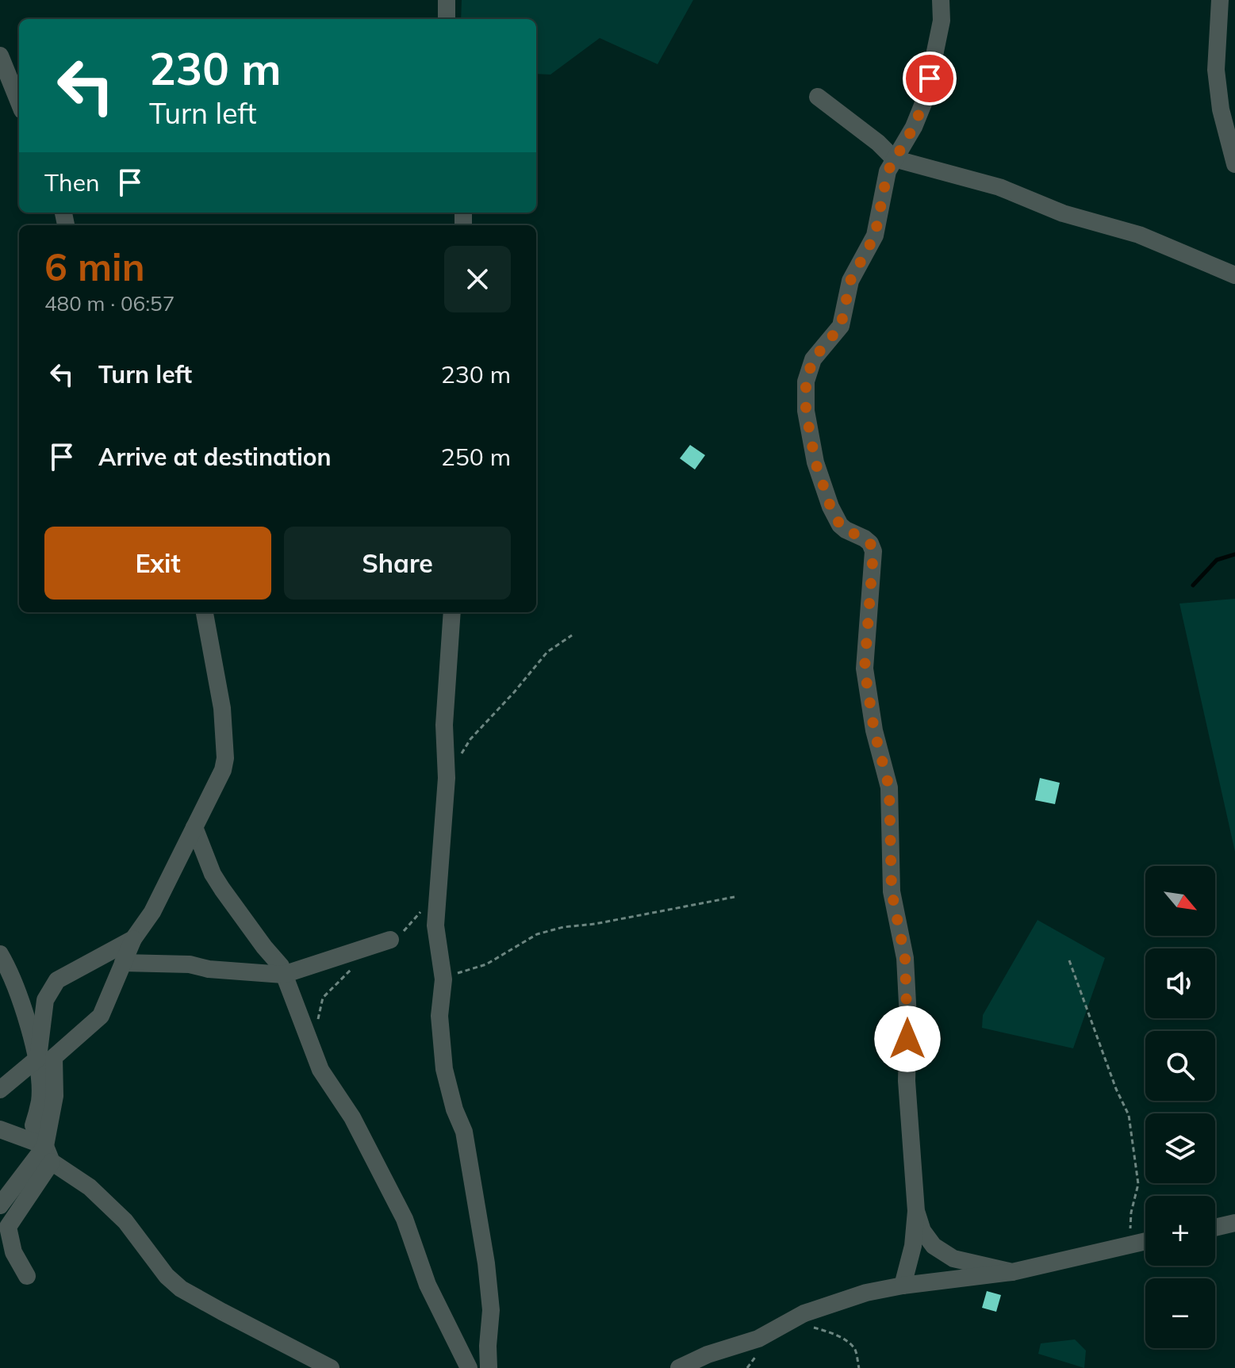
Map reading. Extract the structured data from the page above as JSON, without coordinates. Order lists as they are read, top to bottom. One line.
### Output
{"north":"bottom right","page":{"turn":["230 m","Turn left"],"then":"Then","heading":["6 min","480 m · 06:57"],"list":[{"name":"Turn left","value":"230 m"},{"name":"Arrive at destination","value":"250 m"}],"buttons":["Exit","Share"],"map_buttons":["+","−"]}}
